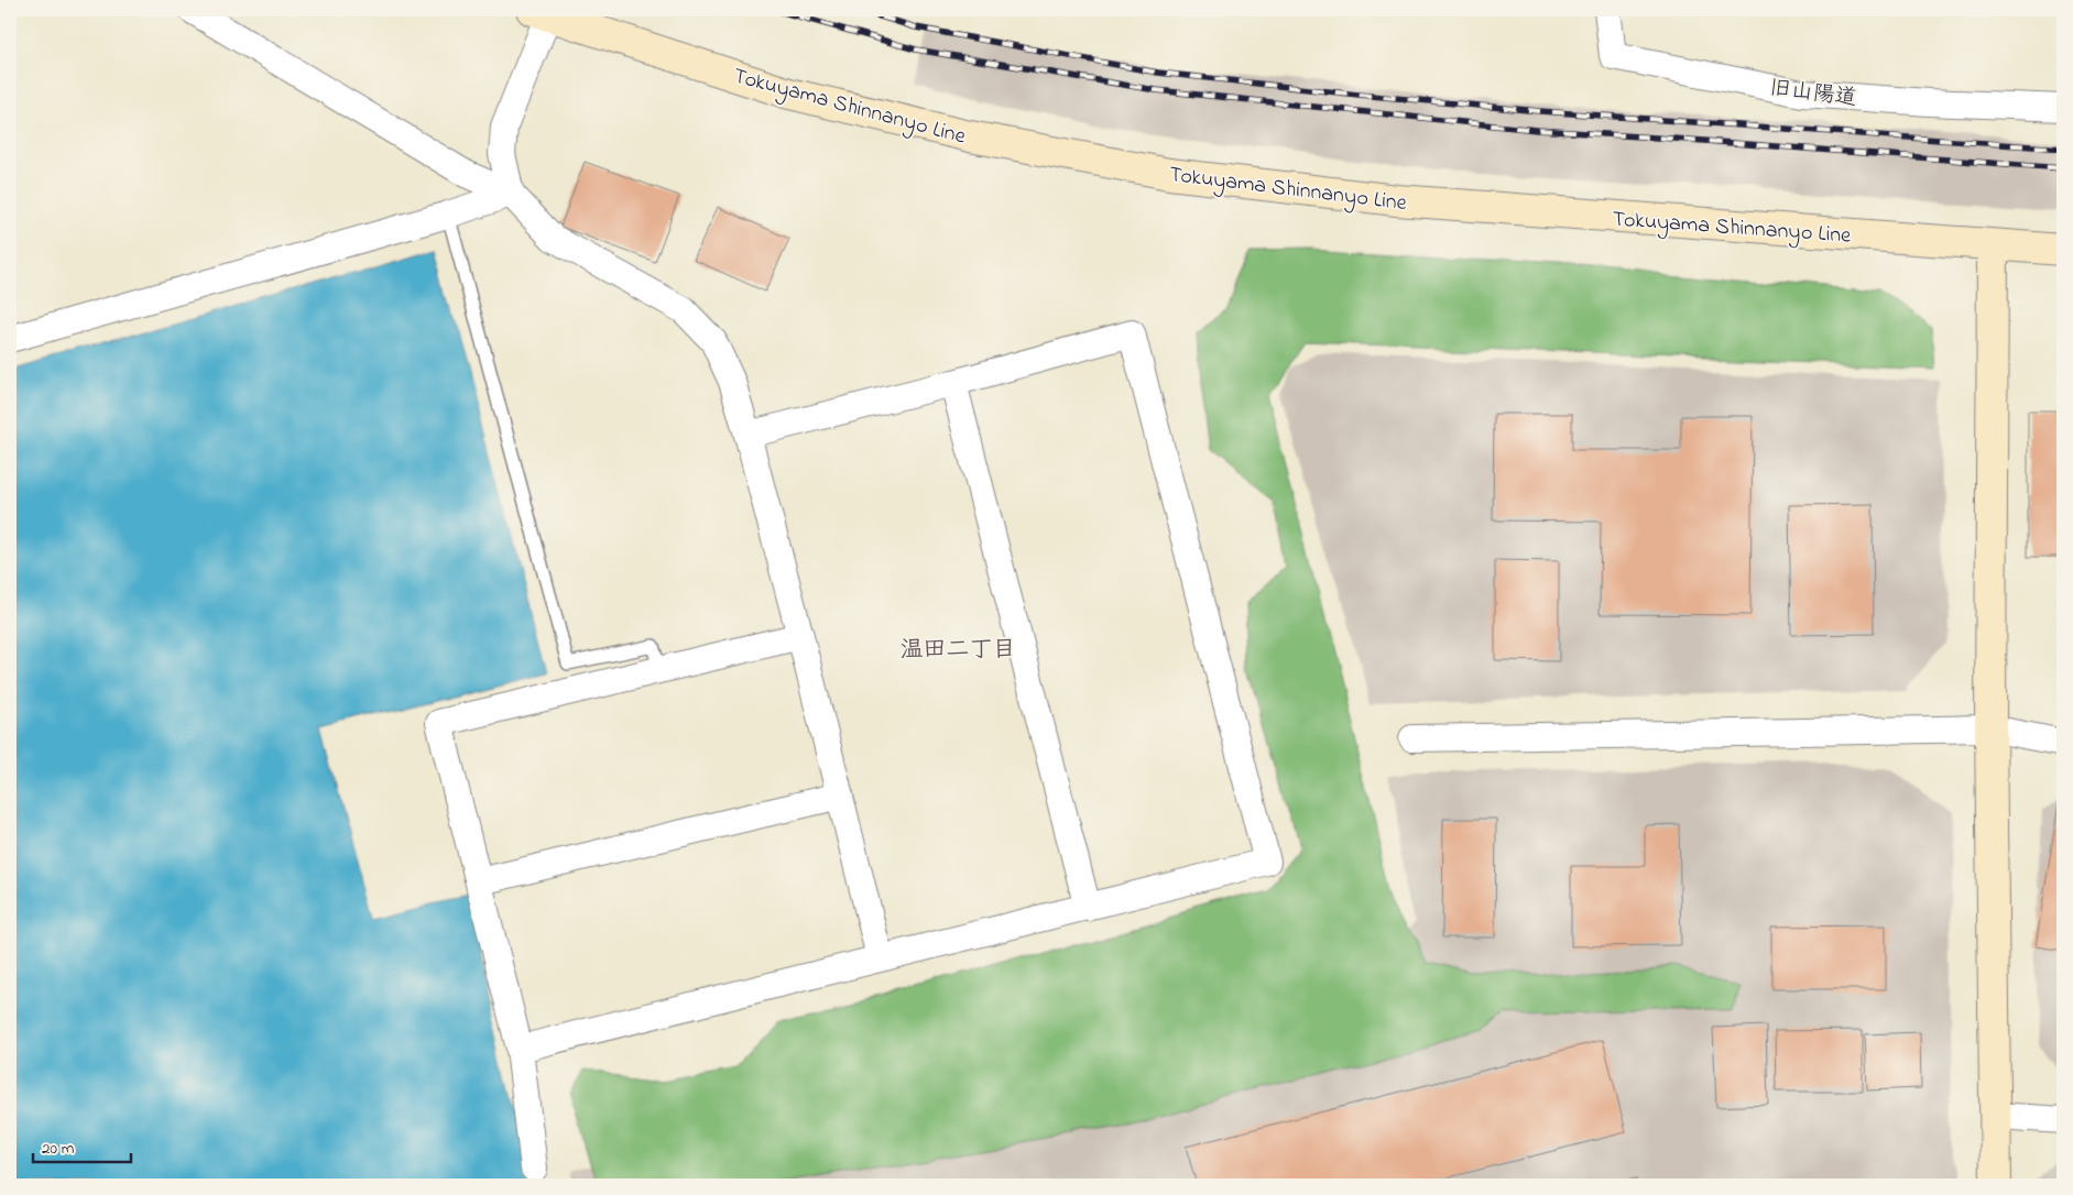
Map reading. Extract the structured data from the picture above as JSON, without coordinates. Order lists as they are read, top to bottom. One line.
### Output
{"streets":{"main road":["Tokuyama Shinnanyo Line"],"street":["旧山陽道"]},"districts":["温田二丁目"],"scale_bar":"20 m"}
